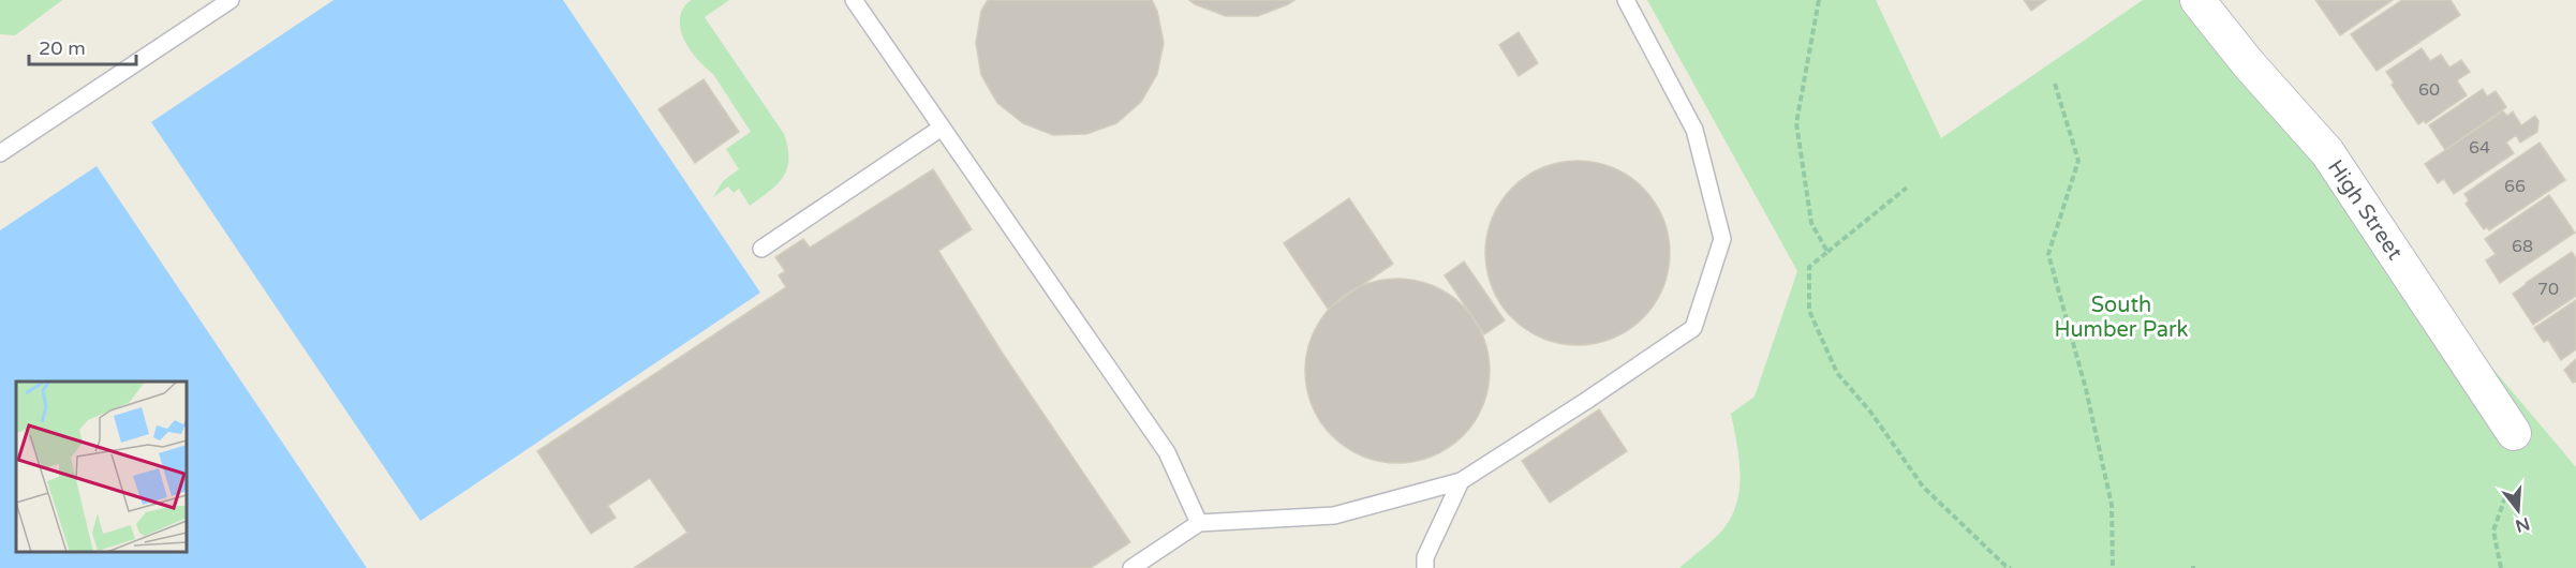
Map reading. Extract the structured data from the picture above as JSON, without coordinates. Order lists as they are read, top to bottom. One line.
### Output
{"streets":{"street":["High Street"]},"parks":["South Humber Park"],"house_numbers":["60","64","66","68","70"],"scale_bar":"20 m","north":"bottom"}
